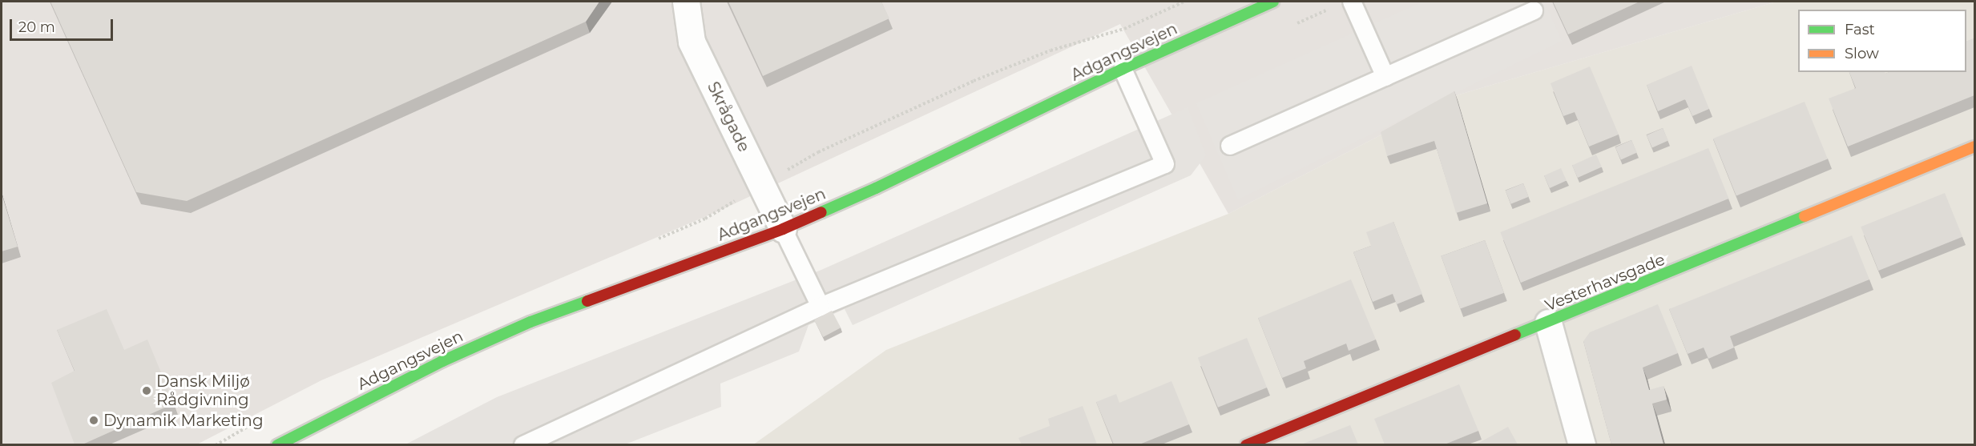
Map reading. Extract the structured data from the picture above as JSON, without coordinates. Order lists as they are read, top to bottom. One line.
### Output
{"streets":{"street":["Adgangsvejen","Skrågade","Vesterhavsgade"]},"crossings":[["Adgangsvejen","Skrågade"]],"places":["Dansk Miljø Rådgivning","Dynamik Marketing"],"legend":["Fast","Slow"],"scale_bar":"20 m"}
